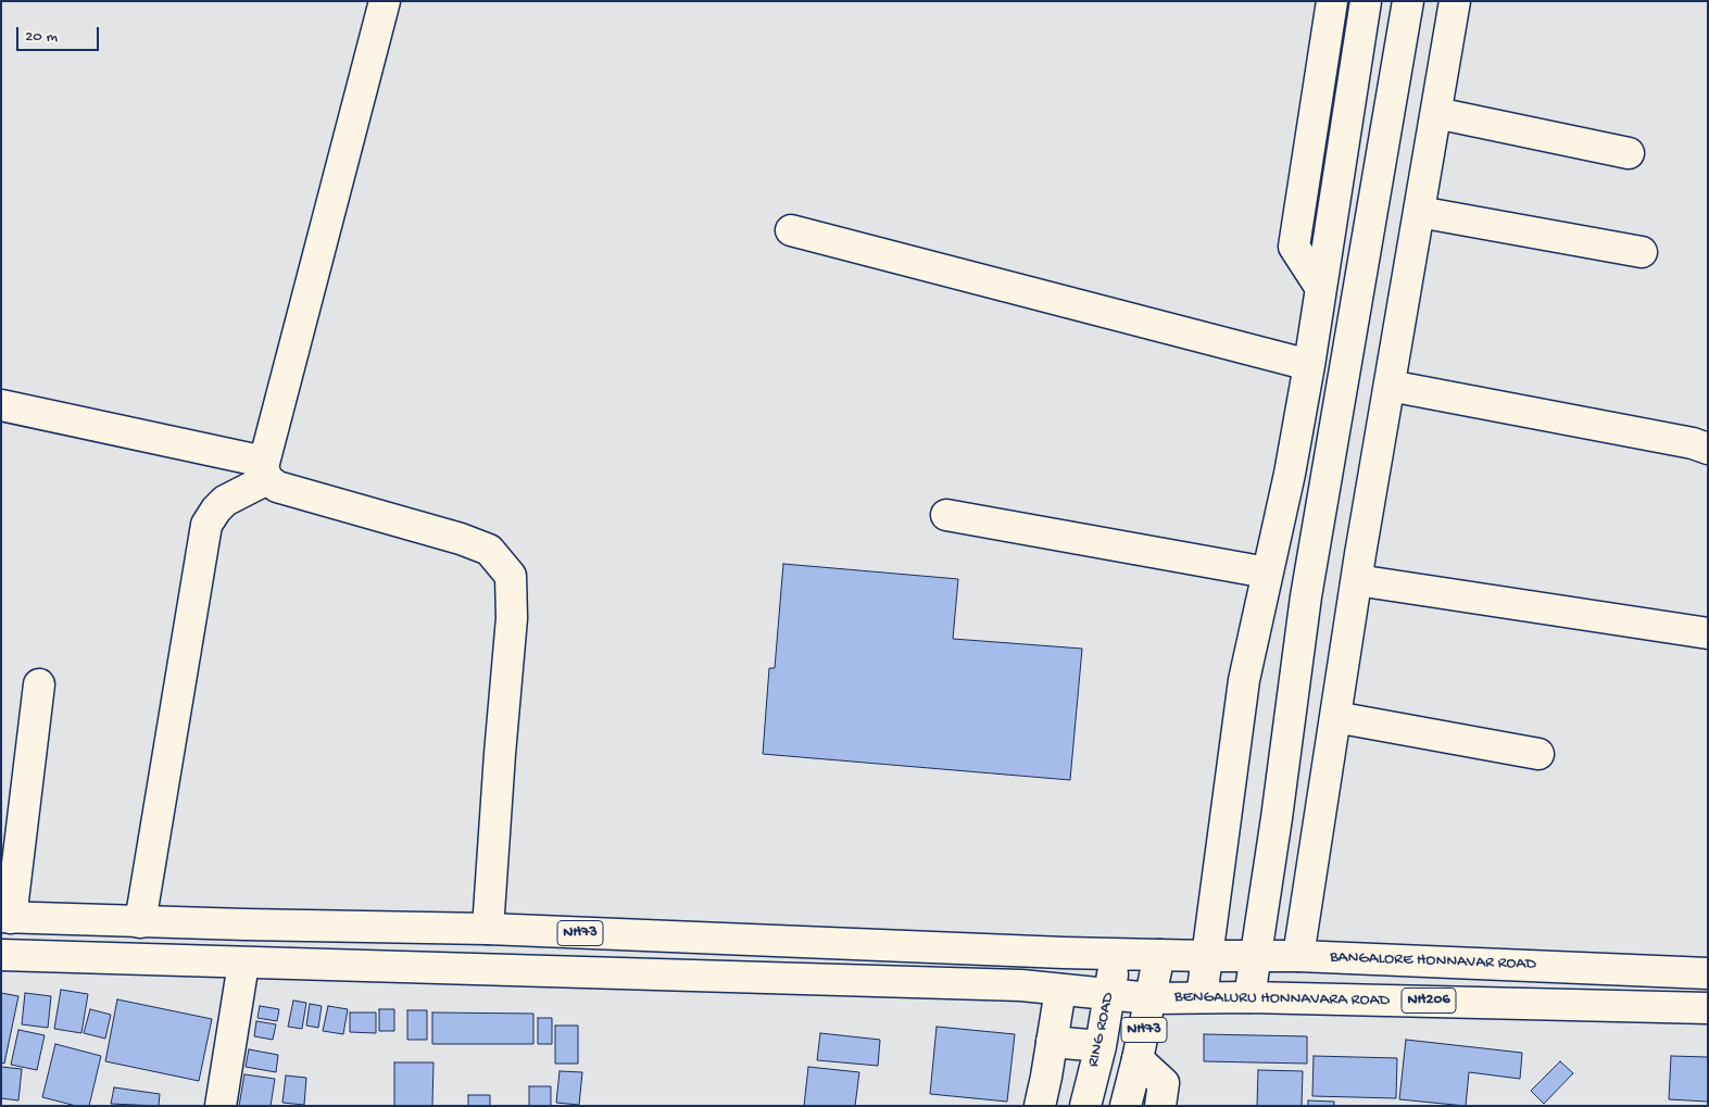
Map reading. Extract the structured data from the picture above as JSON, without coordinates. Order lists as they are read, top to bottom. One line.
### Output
{"streets":{"main road":["NH73","BANGALORE HONNAVAR ROAD","BENGALURU HONNAVARA ROAD","NH206","RING ROAD"]},"crossings":[["NH73","BANGALORE HONNAVAR ROAD"],["NH73","BENGALURU HONNAVARA ROAD"],["NH73","RING ROAD"]],"scale_bar":"20 m"}
